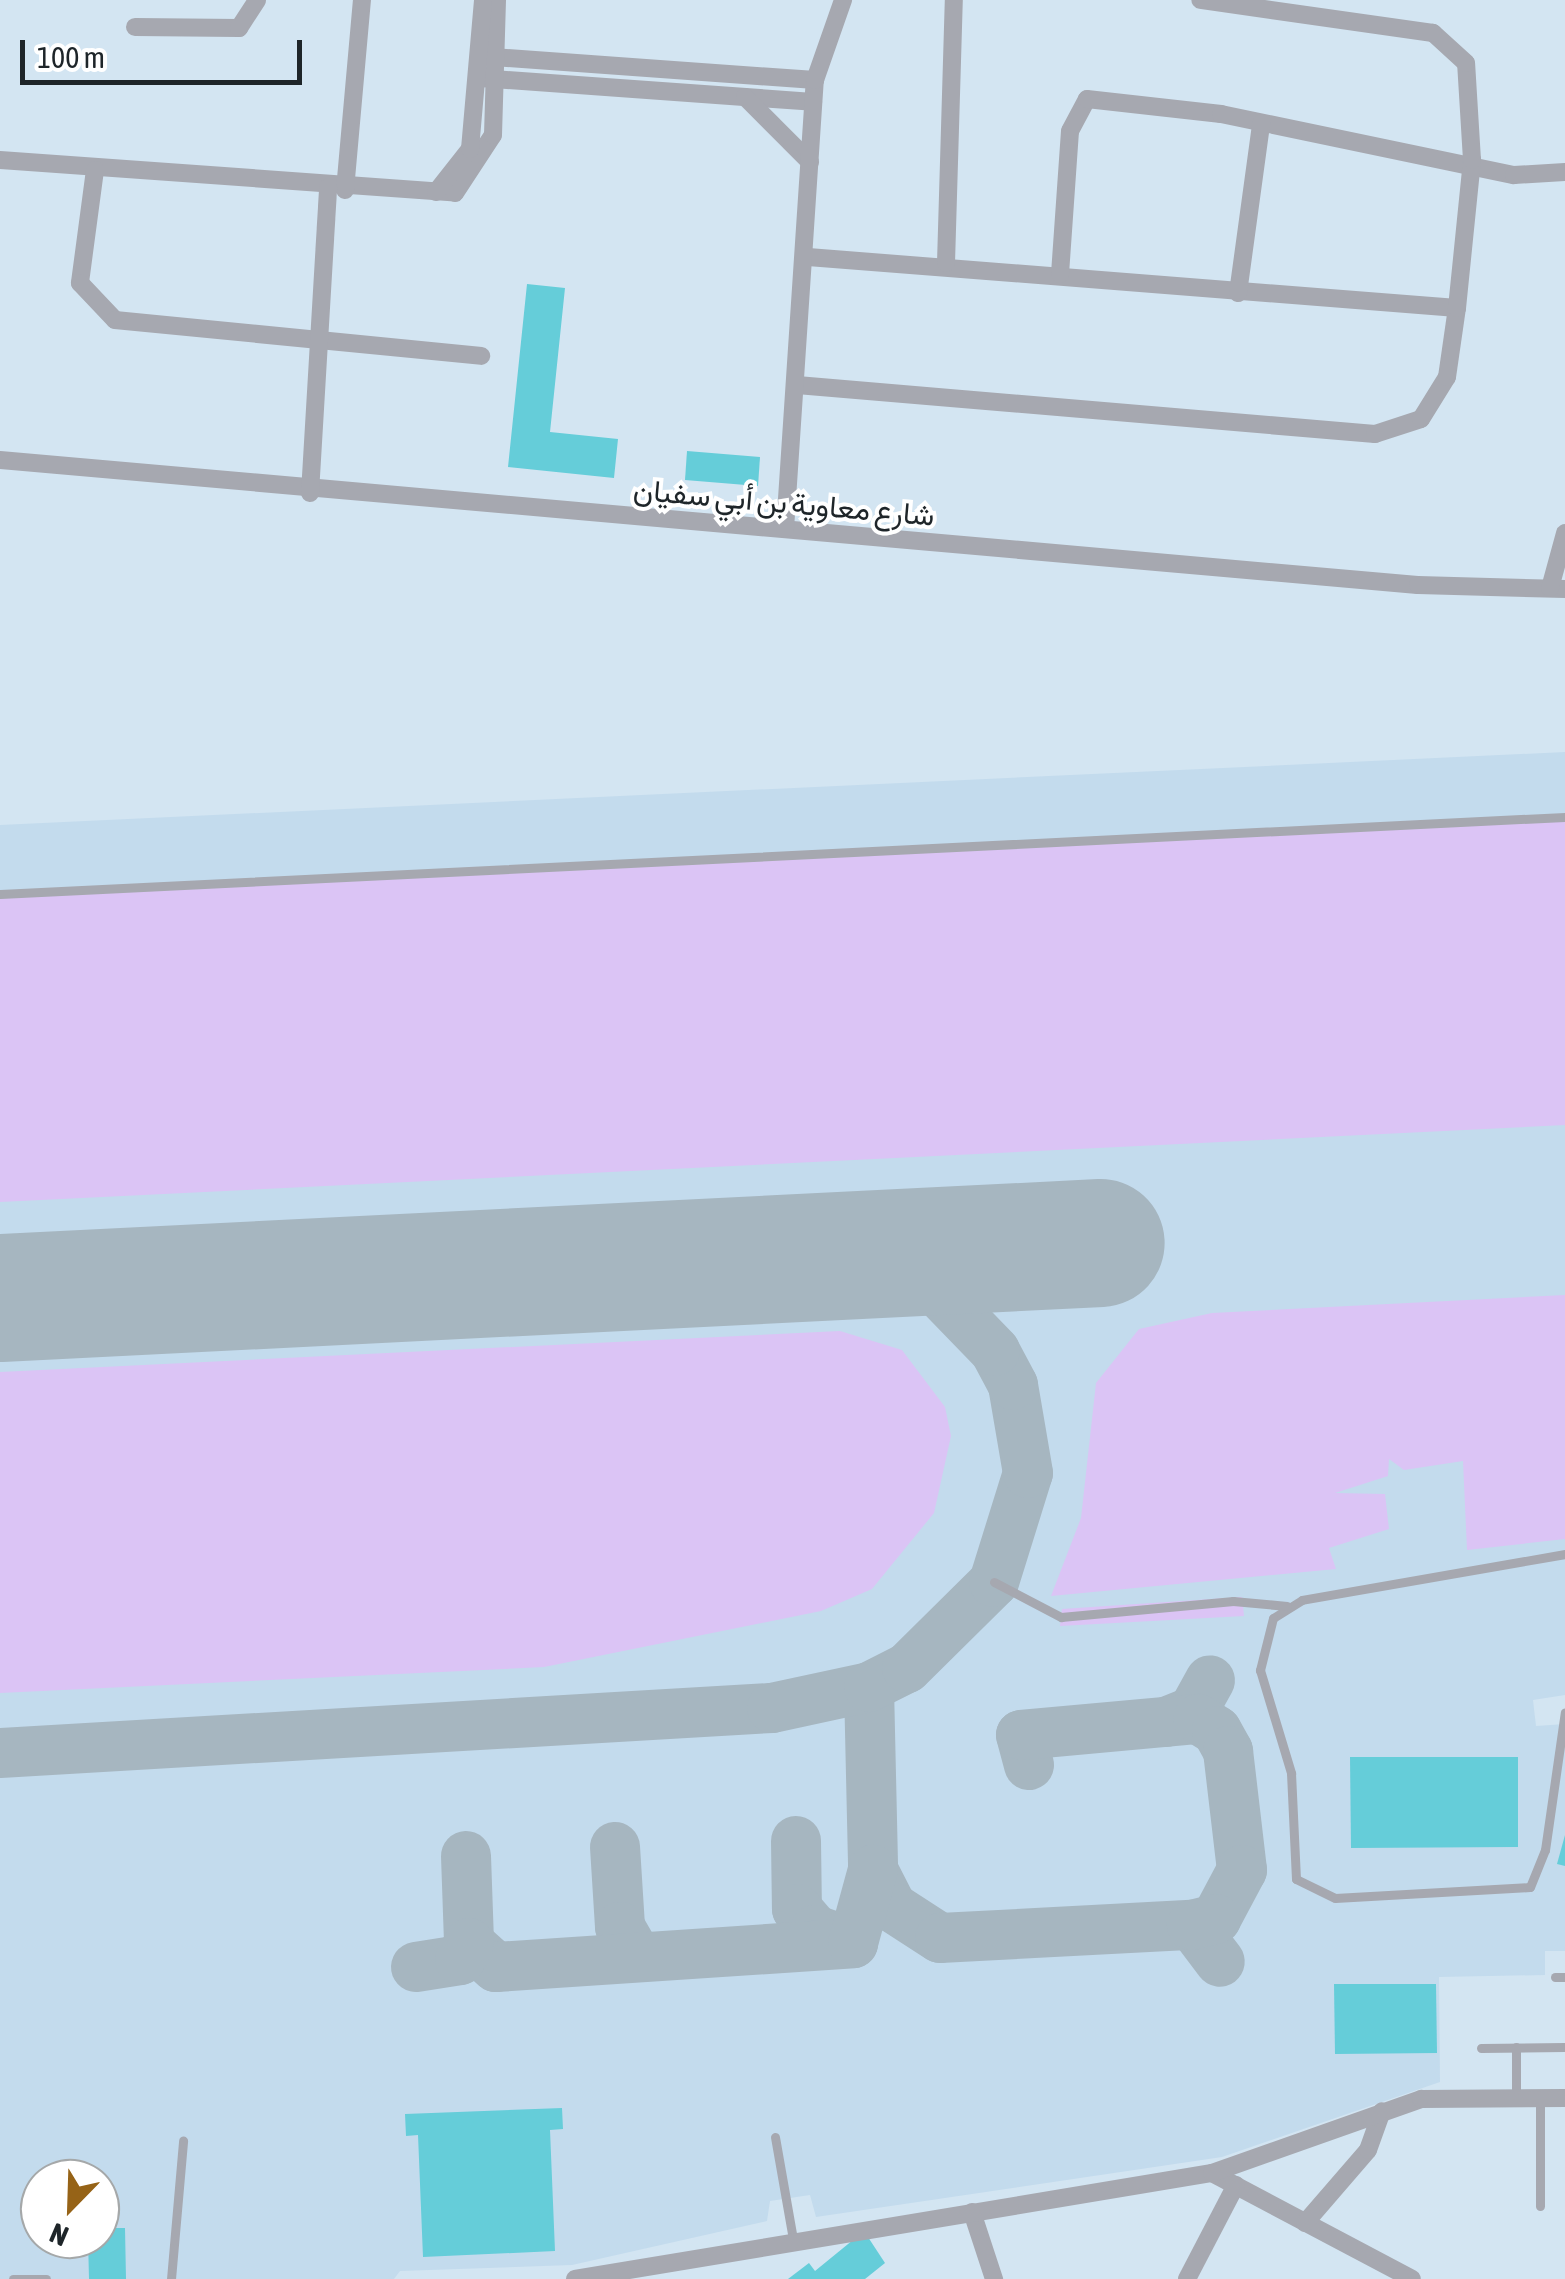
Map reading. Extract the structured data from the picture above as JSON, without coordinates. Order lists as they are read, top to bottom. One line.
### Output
{"streets":{"street":["شارع معاوية بن أبي سفيان"]},"scale_bar":"100 m","north":"bottom left"}
